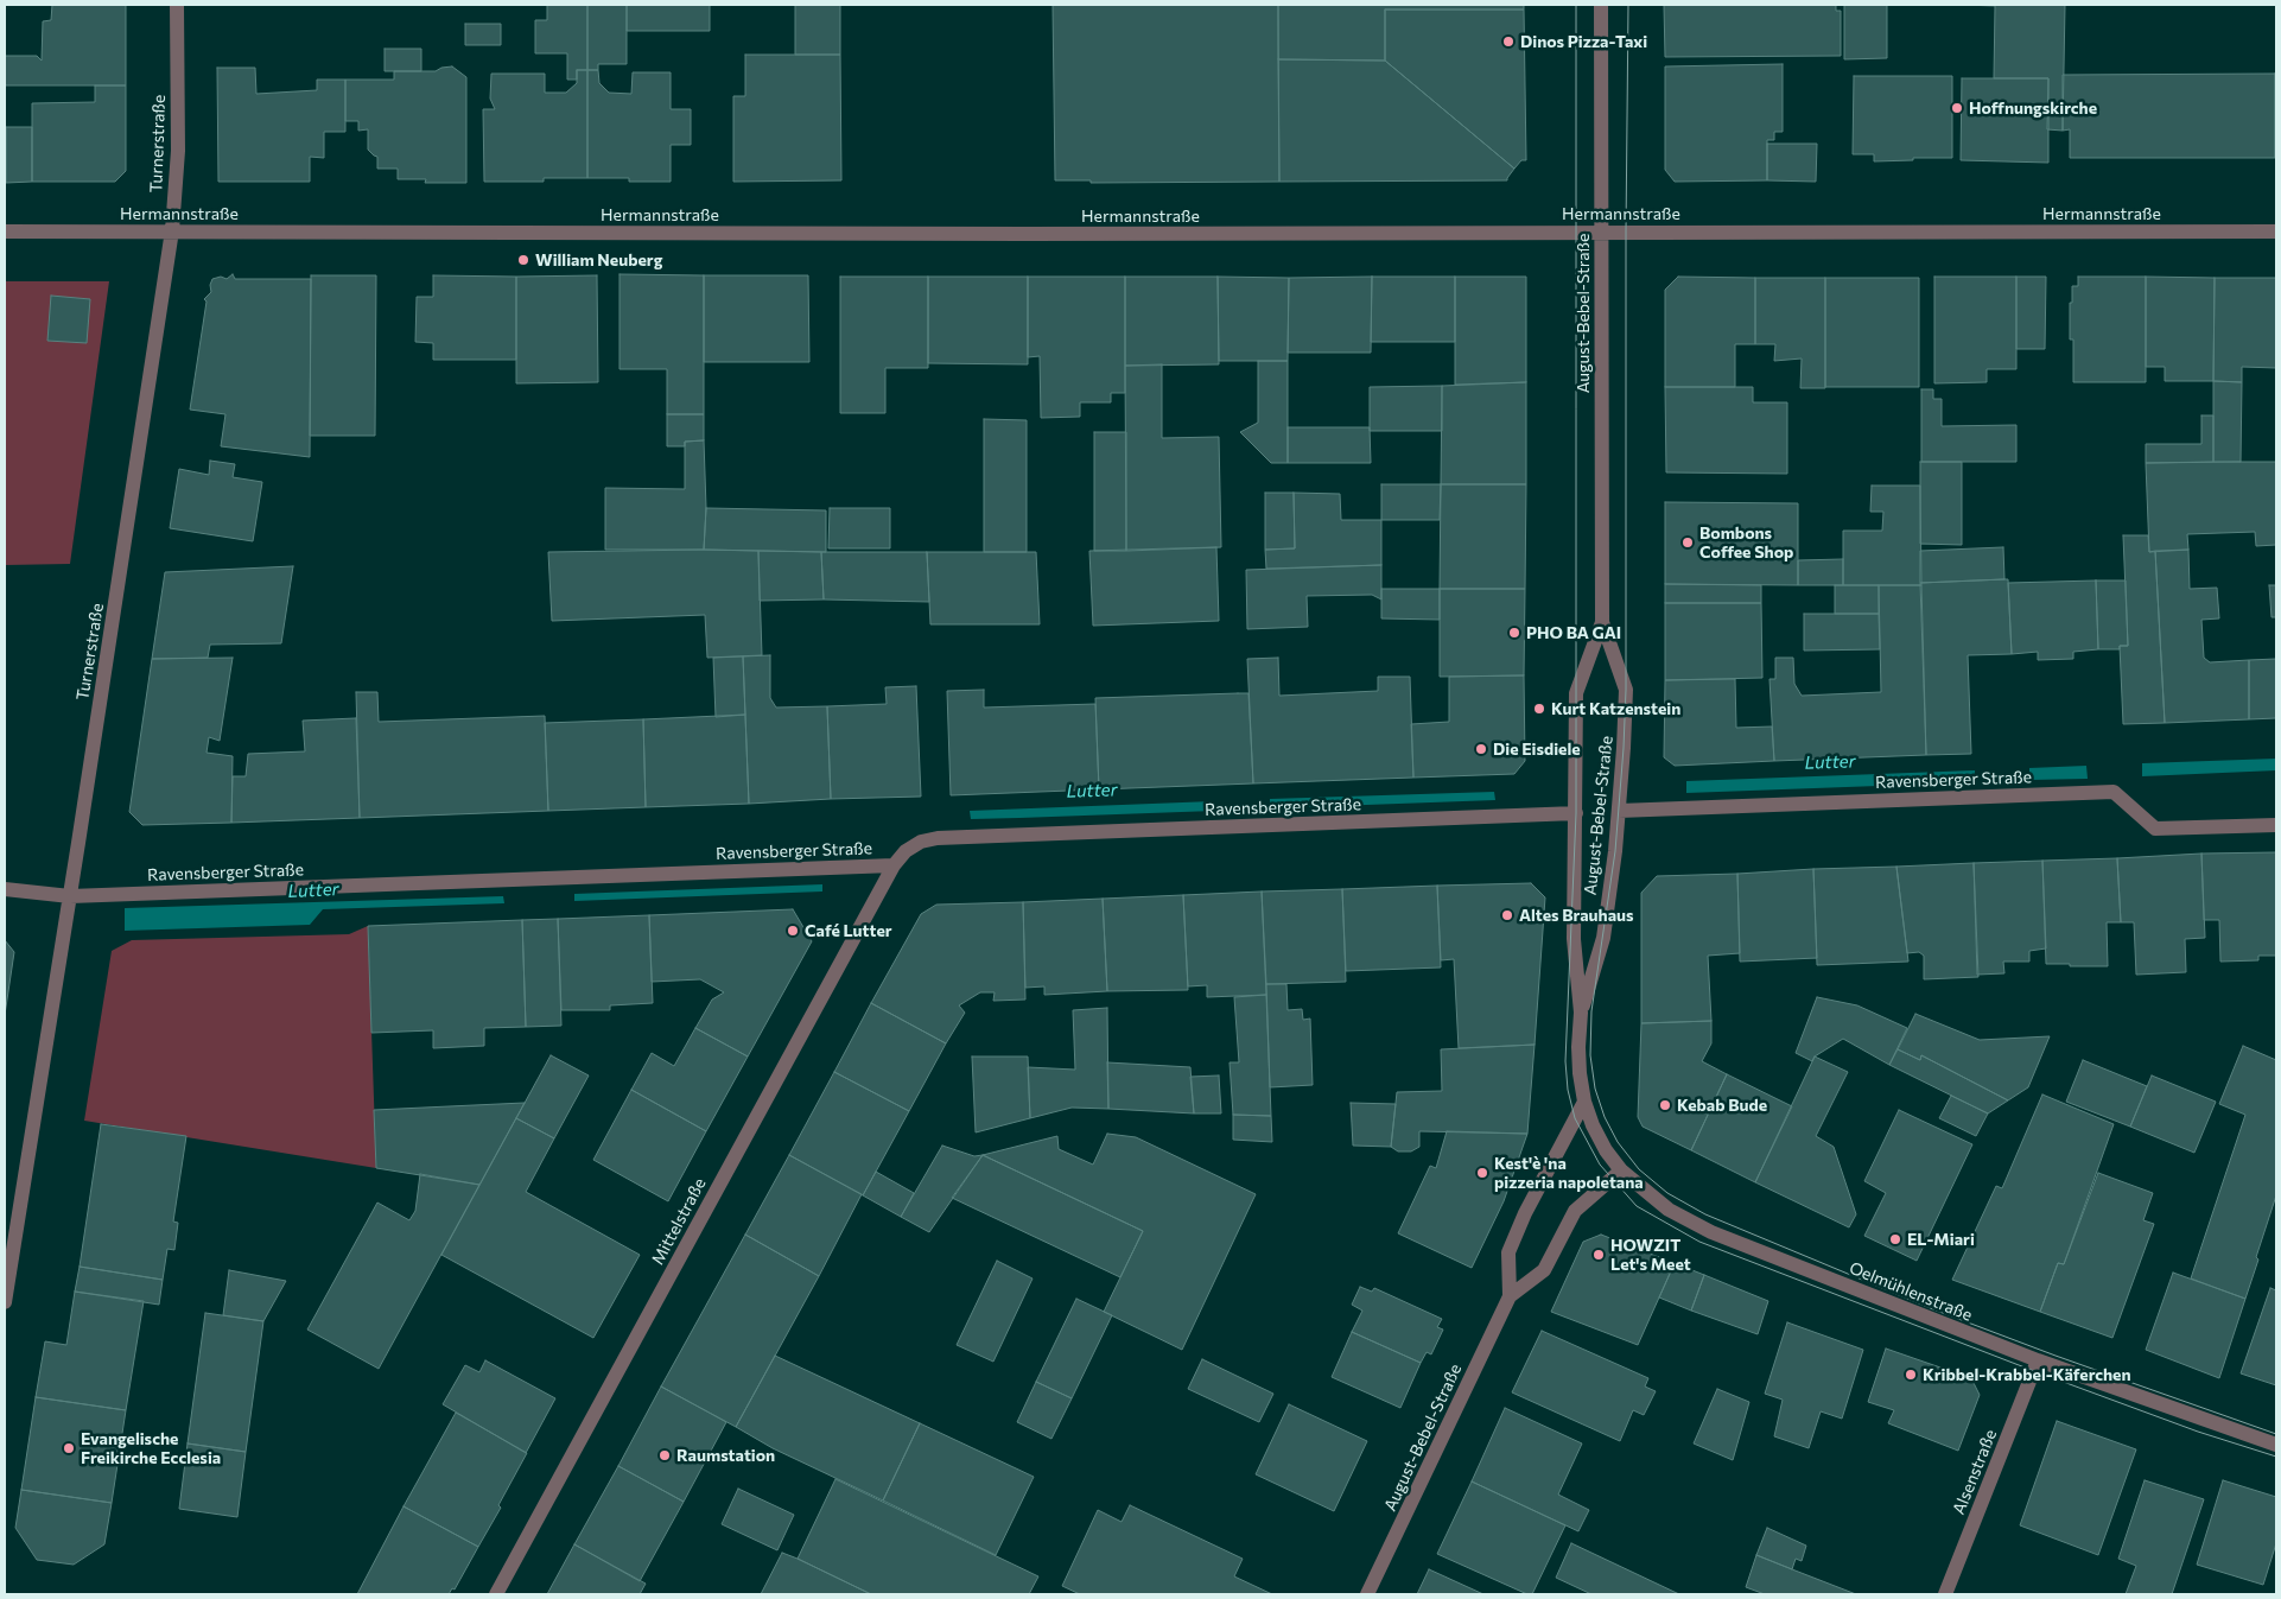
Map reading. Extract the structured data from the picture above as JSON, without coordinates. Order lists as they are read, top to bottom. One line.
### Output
{"streets":{"street":["Turnerstraße","Hermannstraße","August-Bebel-Straße","Ravensberger Straße","Mittelstraße","Oelmühlenstraße","Alsenstraße"]},"crossings":[["Turnerstraße","Hermannstraße"],["Turnerstraße","Ravensberger Straße"],["Hermannstraße","August-Bebel-Straße"],["August-Bebel-Straße","Ravensberger Straße"],["August-Bebel-Straße","Oelmühlenstraße"],["Ravensberger Straße","Mittelstraße"],["Oelmühlenstraße","Alsenstraße"]],"water":["Lutter"],"places":["Dinos Pizza-Taxi","Hoffnungskirche","William Neuberg","Bombons Coffee Shop","PHO BA GAI","Kurt Katzenstein","Die Eisdiele","Altes Brauhaus","Café Lutter","Kebab Bude","Kest'è 'na pizzeria napoletana","EL-Miari","HOWZIT Let's Meet","Kribbel-Krabbel-Käferchen","Evangelische Freikirche Ecclesia","Raumstation"]}
